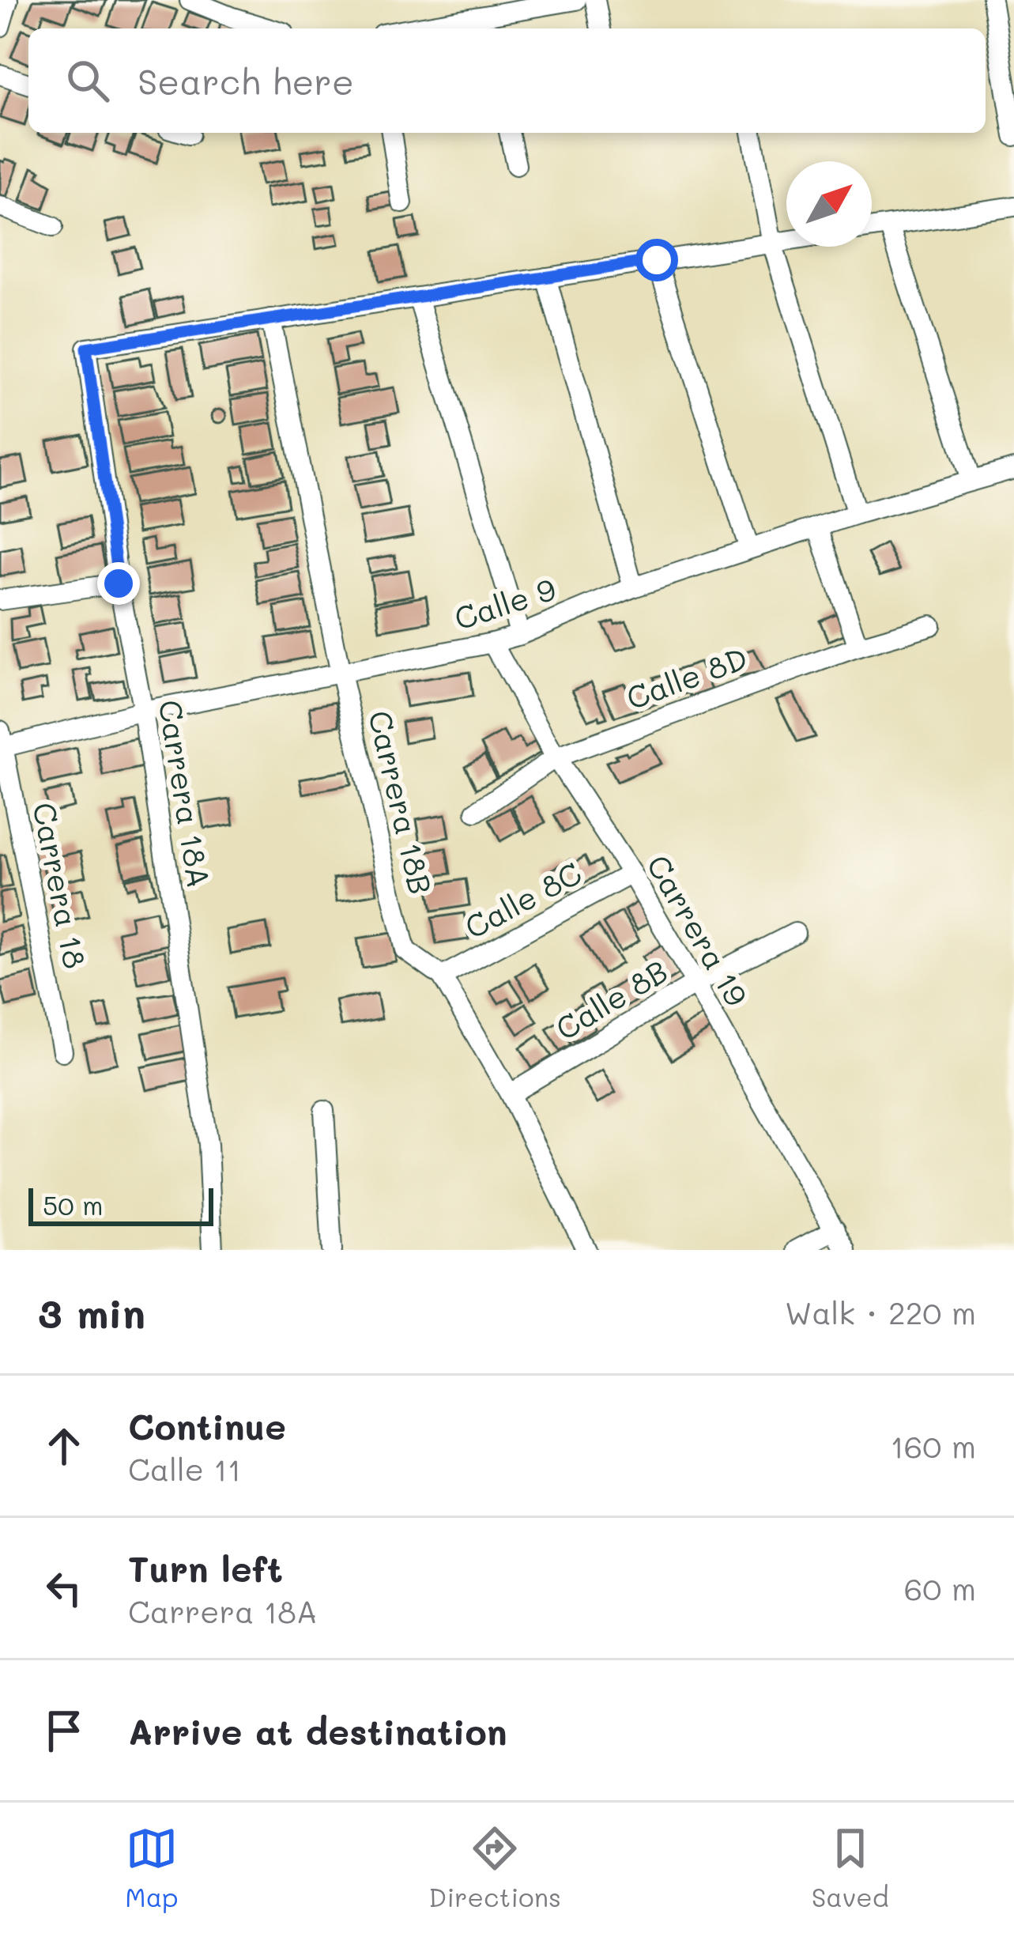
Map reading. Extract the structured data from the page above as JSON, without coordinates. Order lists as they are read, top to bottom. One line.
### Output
{"streets":{"street":["Calle 9","Calle 8D","Carrera 18A","Carrera 18B","Carrera 18","Calle 8C","Carrera 19","Calle 8B"]},"crossings":[["Calle 9","Carrera 18A"],["Calle 9","Carrera 18B"],["Calle 9","Carrera 18"],["Calle 9","Carrera 19"],["Calle 8D","Carrera 19"],["Carrera 18A","Carrera 18B"],["Carrera 18B","Calle 8C"],["Carrera 18B","Calle 8B"],["Calle 8C","Carrera 19"],["Carrera 19","Calle 8B"]],"scale_bar":"50 m","north":"top right","page":{"search":"Search here","scale":"50 m","heading":["3 min","Walk · 220 m"],"list":[["Continue","Calle 11","160 m"],["Turn left","Carrera 18A","60 m"],"Arrive at destination"],"nav":["Map","Directions","Saved"]}}
